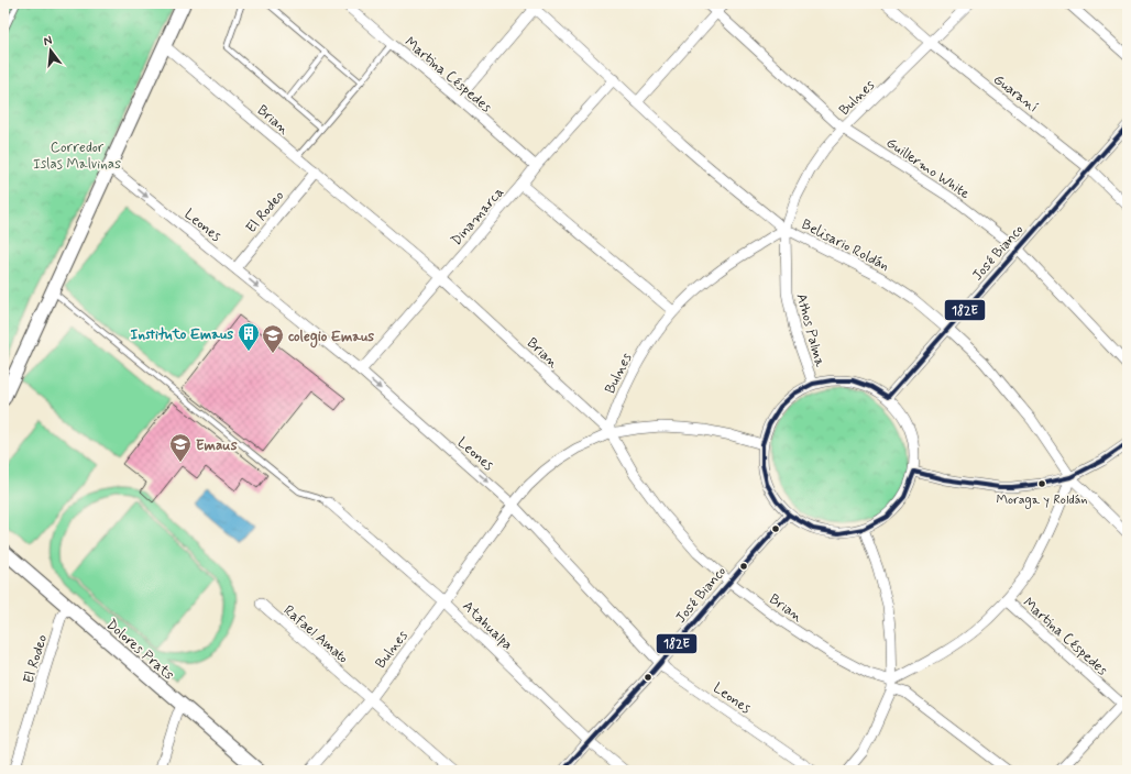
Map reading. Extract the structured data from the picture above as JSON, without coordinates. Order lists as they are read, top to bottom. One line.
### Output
{"streets":{"street":["Martina Céspedes","Guaraní","Bulnes","Brian","Guillermo White","El Rodeo","Dinamarca","Leones","Belisario Roldán","José Bianco","Athos Palma","Atahualpa","Rafael Amato","Dolores Prats"]},"crossings":[["Martina Céspedes","Dinamarca"],["Guaraní","Bulnes"],["Guaraní","José Bianco"],["Bulnes","Brian"],["Bulnes","Guillermo White"],["Bulnes","Leones"],["Bulnes","Belisario Roldán"],["Bulnes","Athos Palma"],["Bulnes","Atahualpa"],["Bulnes","Rafael Amato"],["Brian","El Rodeo"],["Brian","Dinamarca"],["Brian","José Bianco"],["Guillermo White","José Bianco"],["El Rodeo","Leones"],["El Rodeo","Dolores Prats"],["Dinamarca","Leones"],["Dinamarca","Belisario Roldán"],["Leones","José Bianco"],["Belisario Roldán","José Bianco"],["Belisario Roldán","Athos Palma"],["José Bianco","Athos Palma"],["José Bianco","Atahualpa"]],"one_way":["Leones"],"parks":["Corredor Islas Malvinas"],"places":{"building":["Instituto Emaus"],"school or university":["colegio Emaus","Emaus"],"other":["Moraga y Roldán"]},"lines":["transit line 182E"],"north":"top"}
